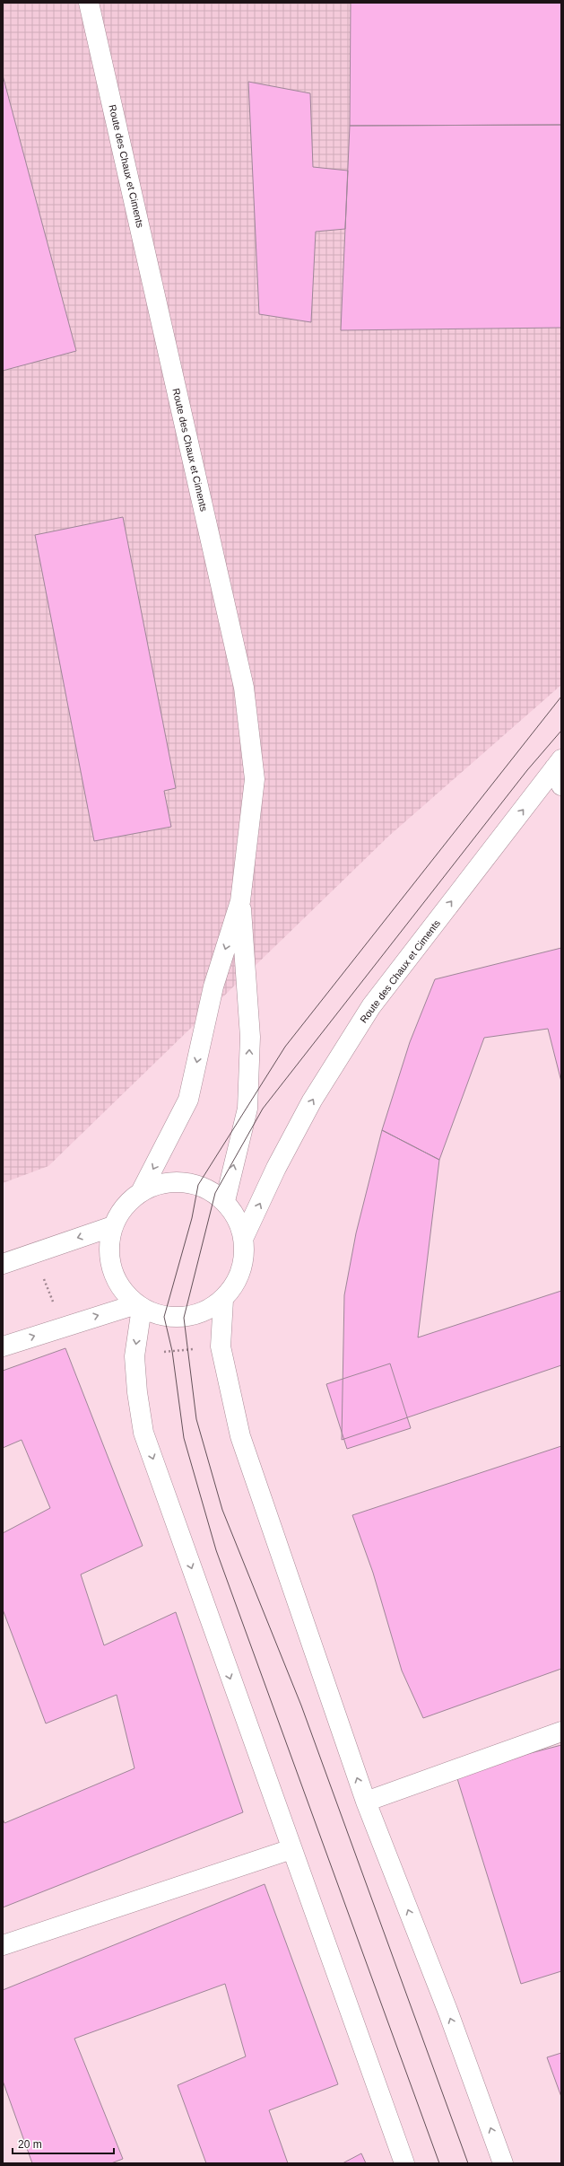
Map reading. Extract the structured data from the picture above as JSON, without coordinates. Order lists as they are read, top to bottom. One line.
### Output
{"streets":{"street":["Route des Chaux et Ciments"]},"scale_bar":"20 m"}
